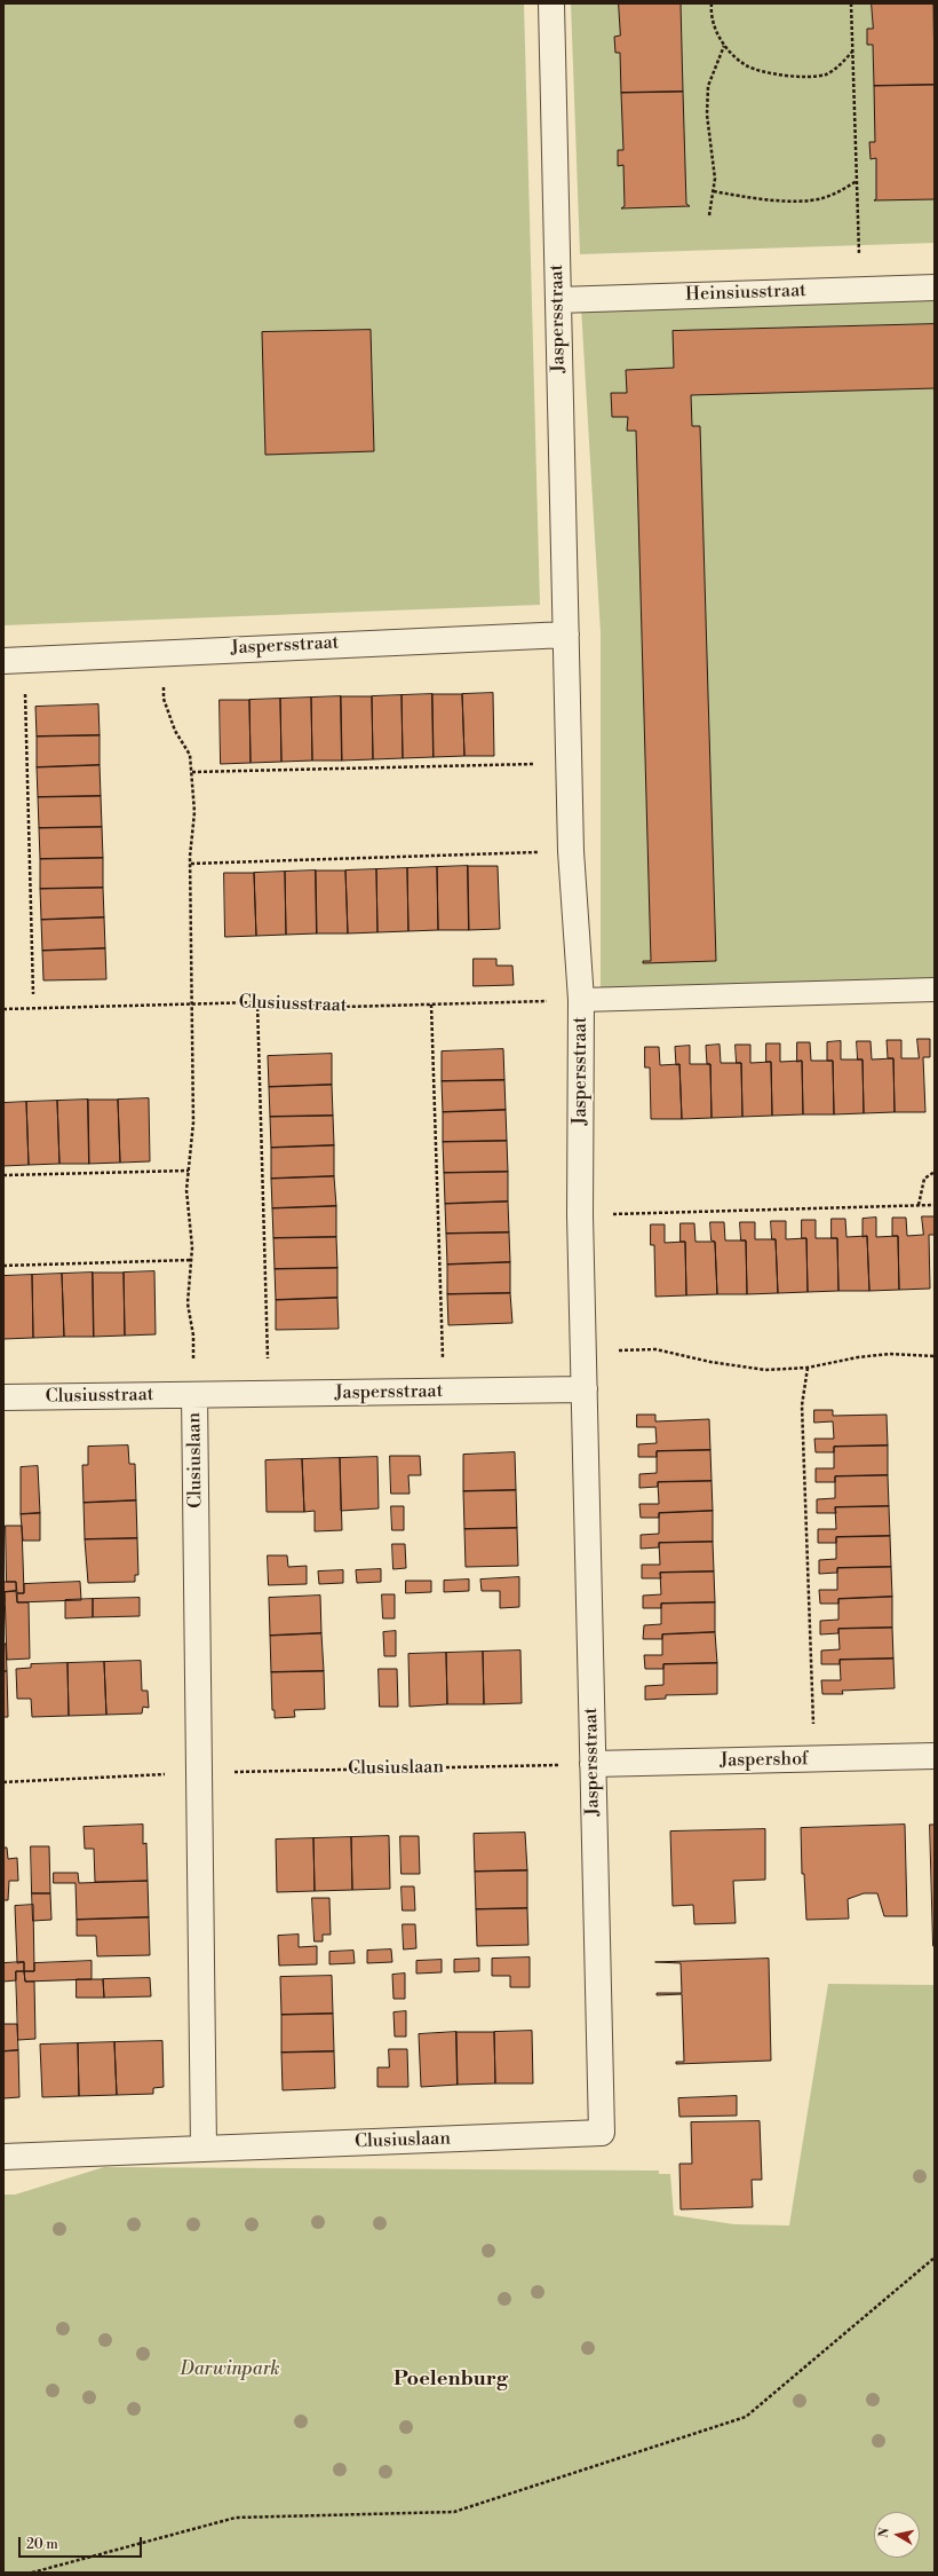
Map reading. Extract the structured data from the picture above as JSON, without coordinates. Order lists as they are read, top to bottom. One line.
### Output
{"streets":{"street":["Heinsiusstraat","Jaspersstraat","Clusiusstraat","Clusiuslaan","Jaspershof"]},"crossings":[["Heinsiusstraat","Jaspersstraat"],["Jaspersstraat","Clusiusstraat"],["Jaspersstraat","Clusiuslaan"],["Jaspersstraat","Jaspershof"],["Clusiusstraat","Clusiuslaan"],["Clusiuslaan","Jaspershof"]],"districts":["Poelenburg"],"parks":["Darwinpark"],"scale_bar":"20 m","north":"left"}
